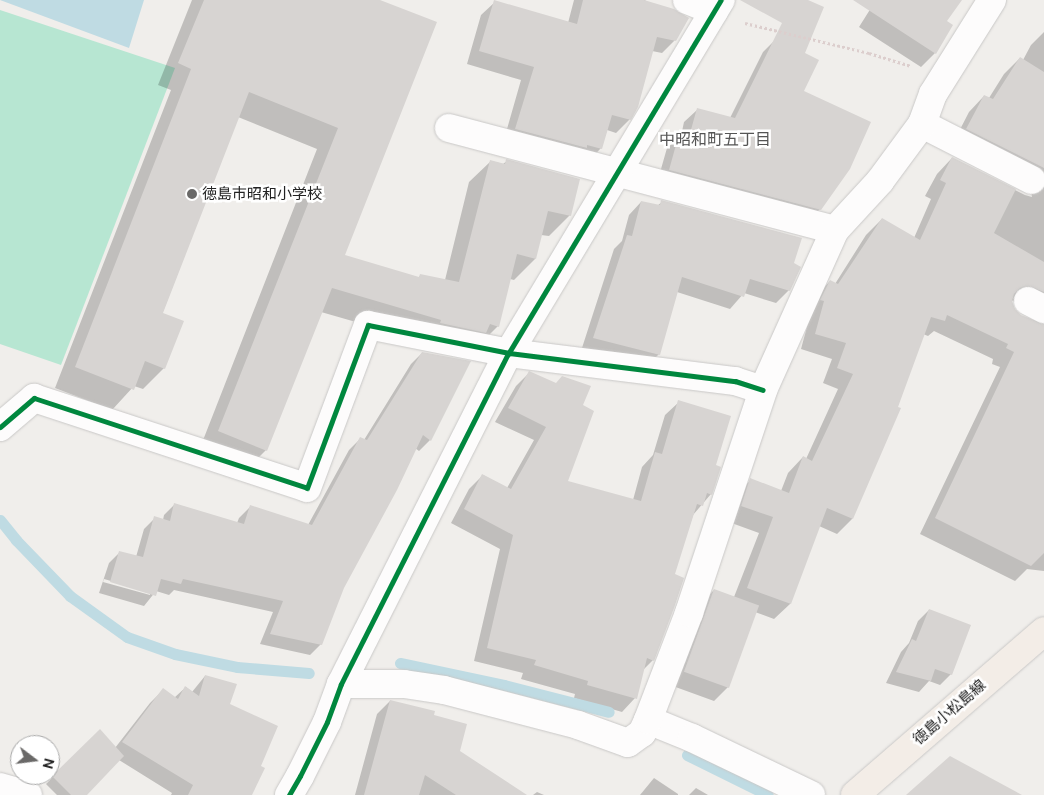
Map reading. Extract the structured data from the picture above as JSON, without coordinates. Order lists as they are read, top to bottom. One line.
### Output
{"streets":{"main road":["徳島小松島線"]},"districts":["中昭和町五丁目"],"places":["徳島市昭和小学校"],"north":"right"}
